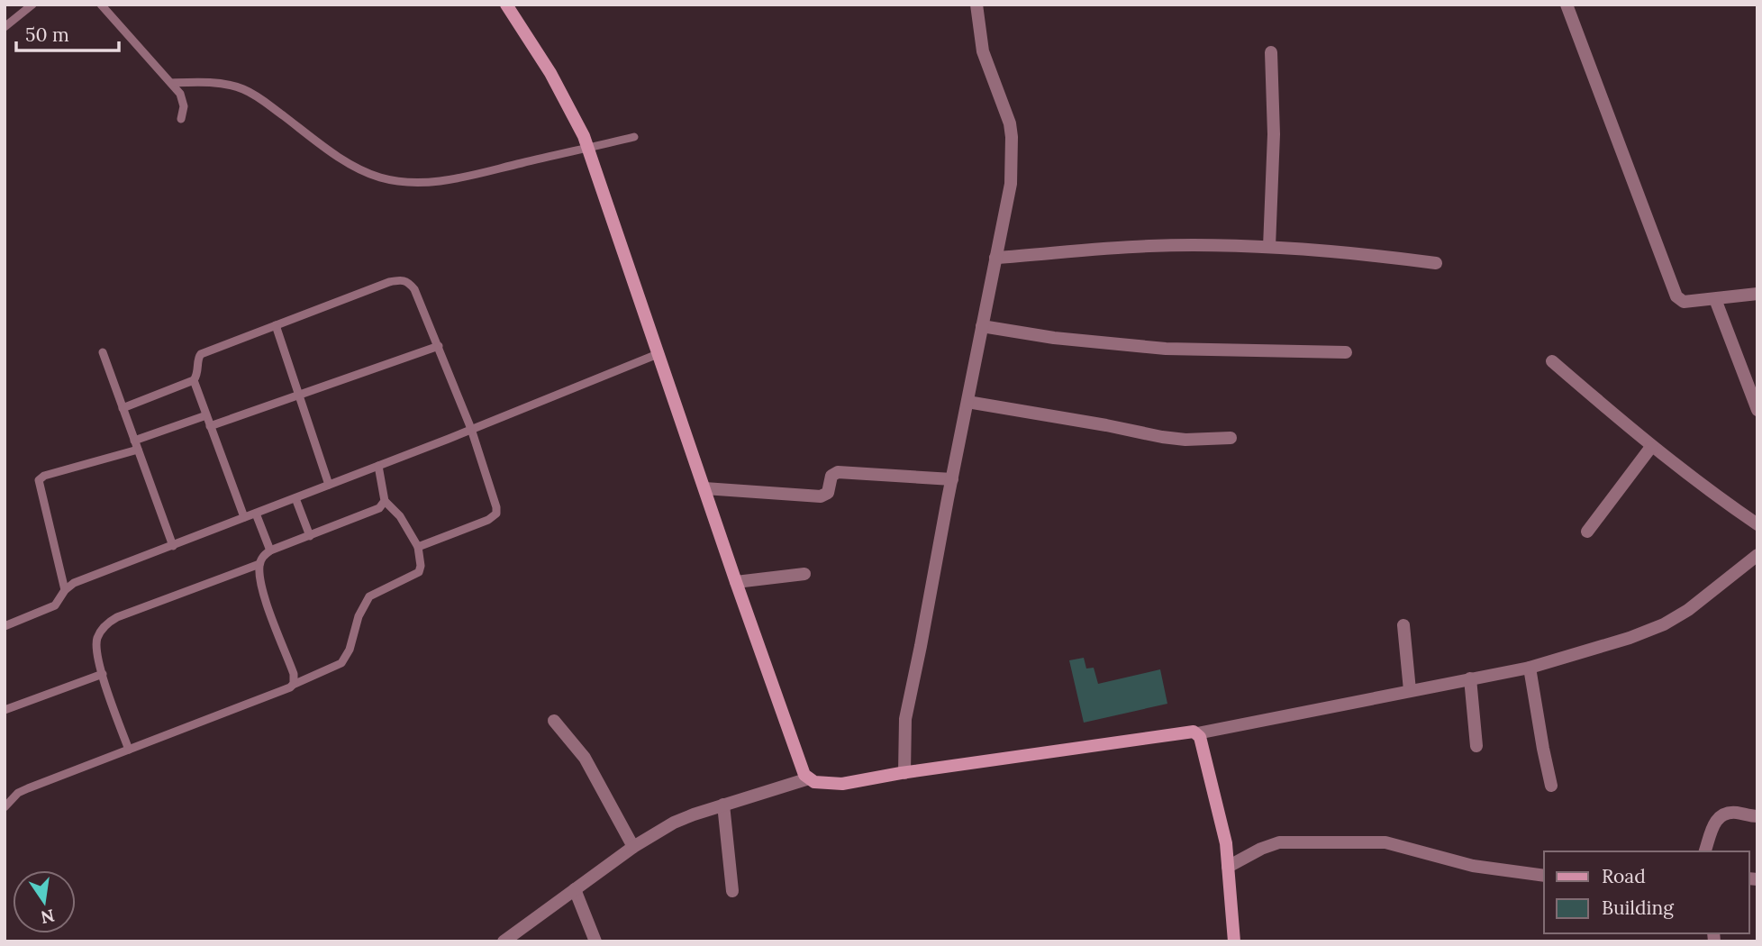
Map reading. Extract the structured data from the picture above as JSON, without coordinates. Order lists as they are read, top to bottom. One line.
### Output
{"legend":["Road","Building"],"scale_bar":"50 m","north":"bottom"}
